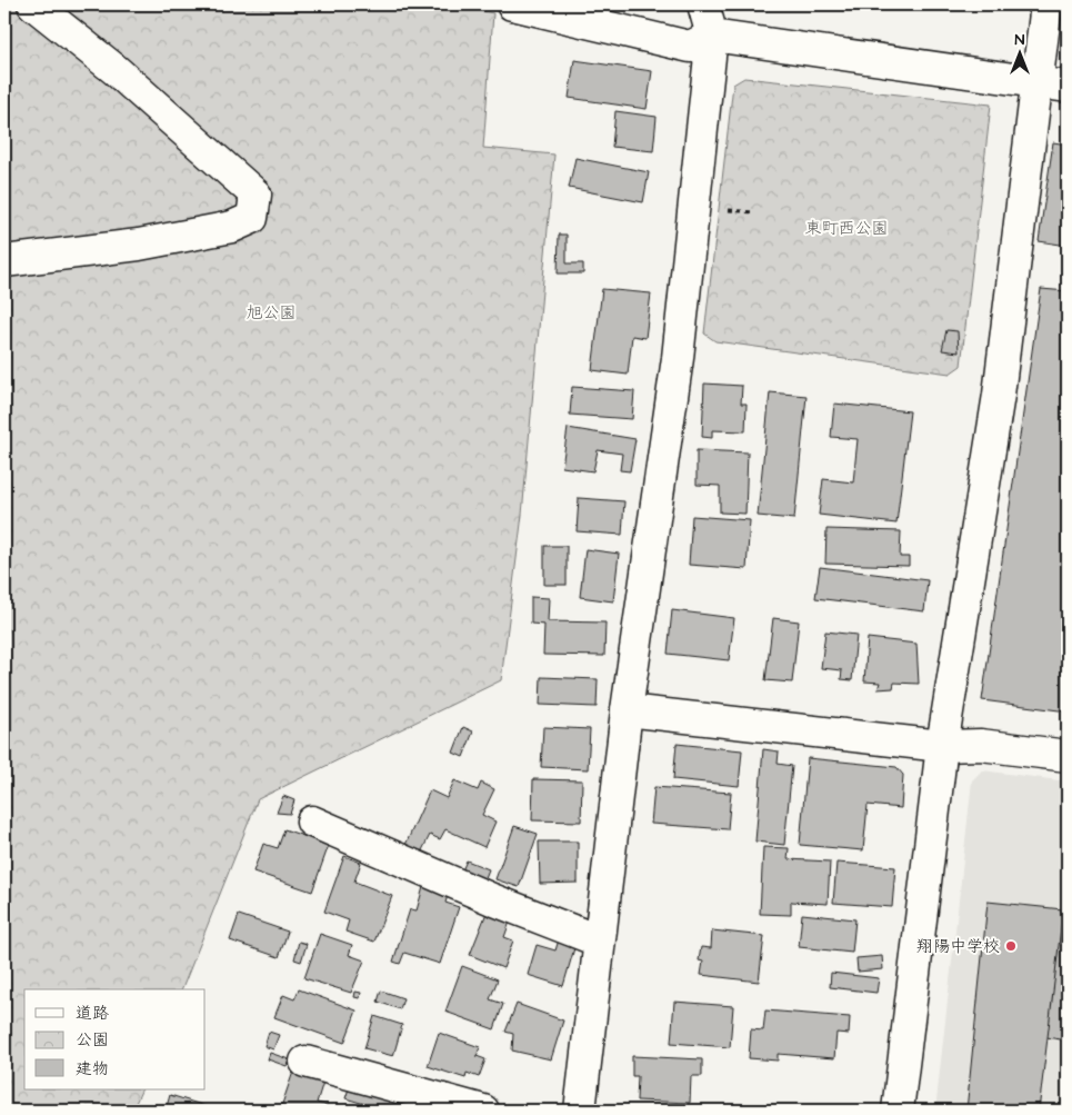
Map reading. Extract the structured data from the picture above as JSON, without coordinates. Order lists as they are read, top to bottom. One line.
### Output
{"parks":["東町西公園","旭公園"],"places":["翔陽中学校"],"legend":["道路","公園","建物"],"north":"top"}
